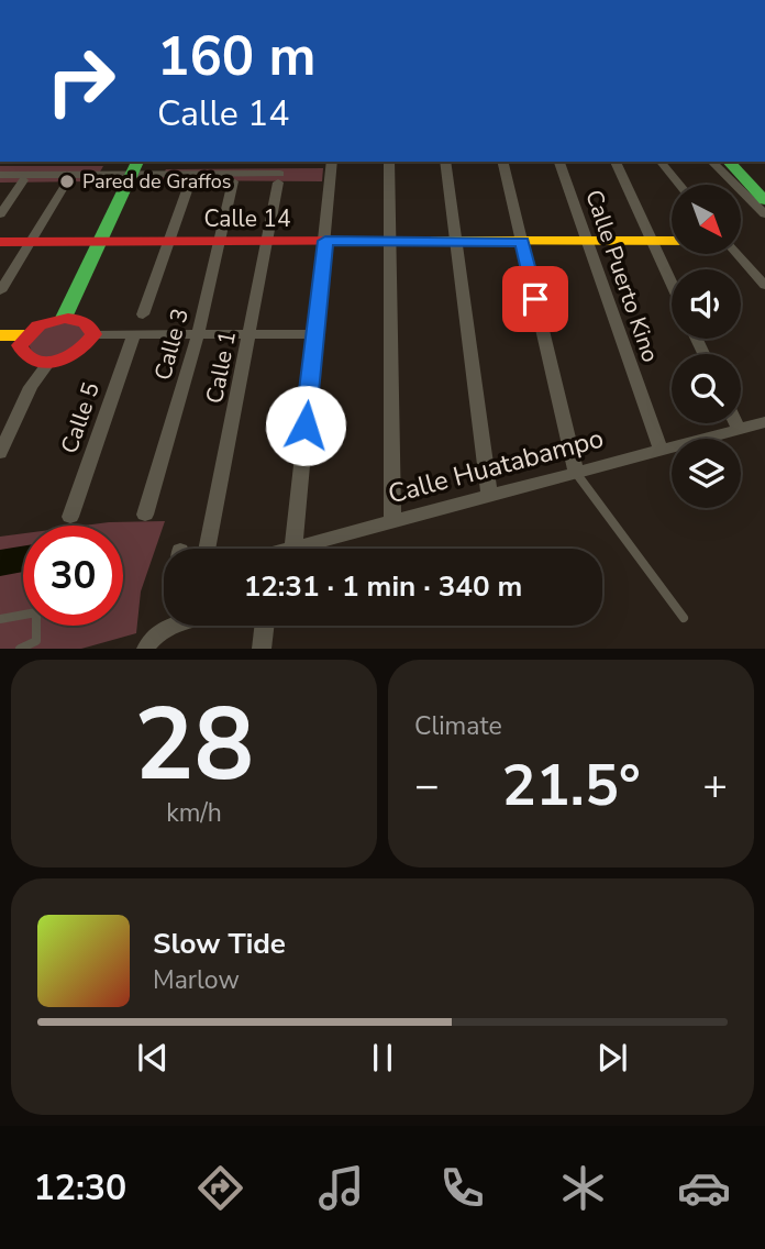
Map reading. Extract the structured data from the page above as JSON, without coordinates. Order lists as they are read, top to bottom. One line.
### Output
{"streets":{"main road":["Calle 14"],"street":["Calle Puerto Kino","Calle 3","Calle 1","Calle 5","Calle Huatabampo"]},"crossings":[["Calle 14","Calle Puerto Kino"],["Calle 14","Calle 3"],["Calle 14","Calle 1"],["Calle Puerto Kino","Calle Huatabampo"]],"places":["Pared de Graffos"],"north":"bottom right","page":{"turn":["160 m","Calle 14"],"limit":"30","trip":"12:31 · 1 min · 340 m","tile":[["28","km/h"],"Climate"],"heat":["−","21.5°","+"],"song":["Slow Tide","Marlow"],"tabs":"12:30"}}
